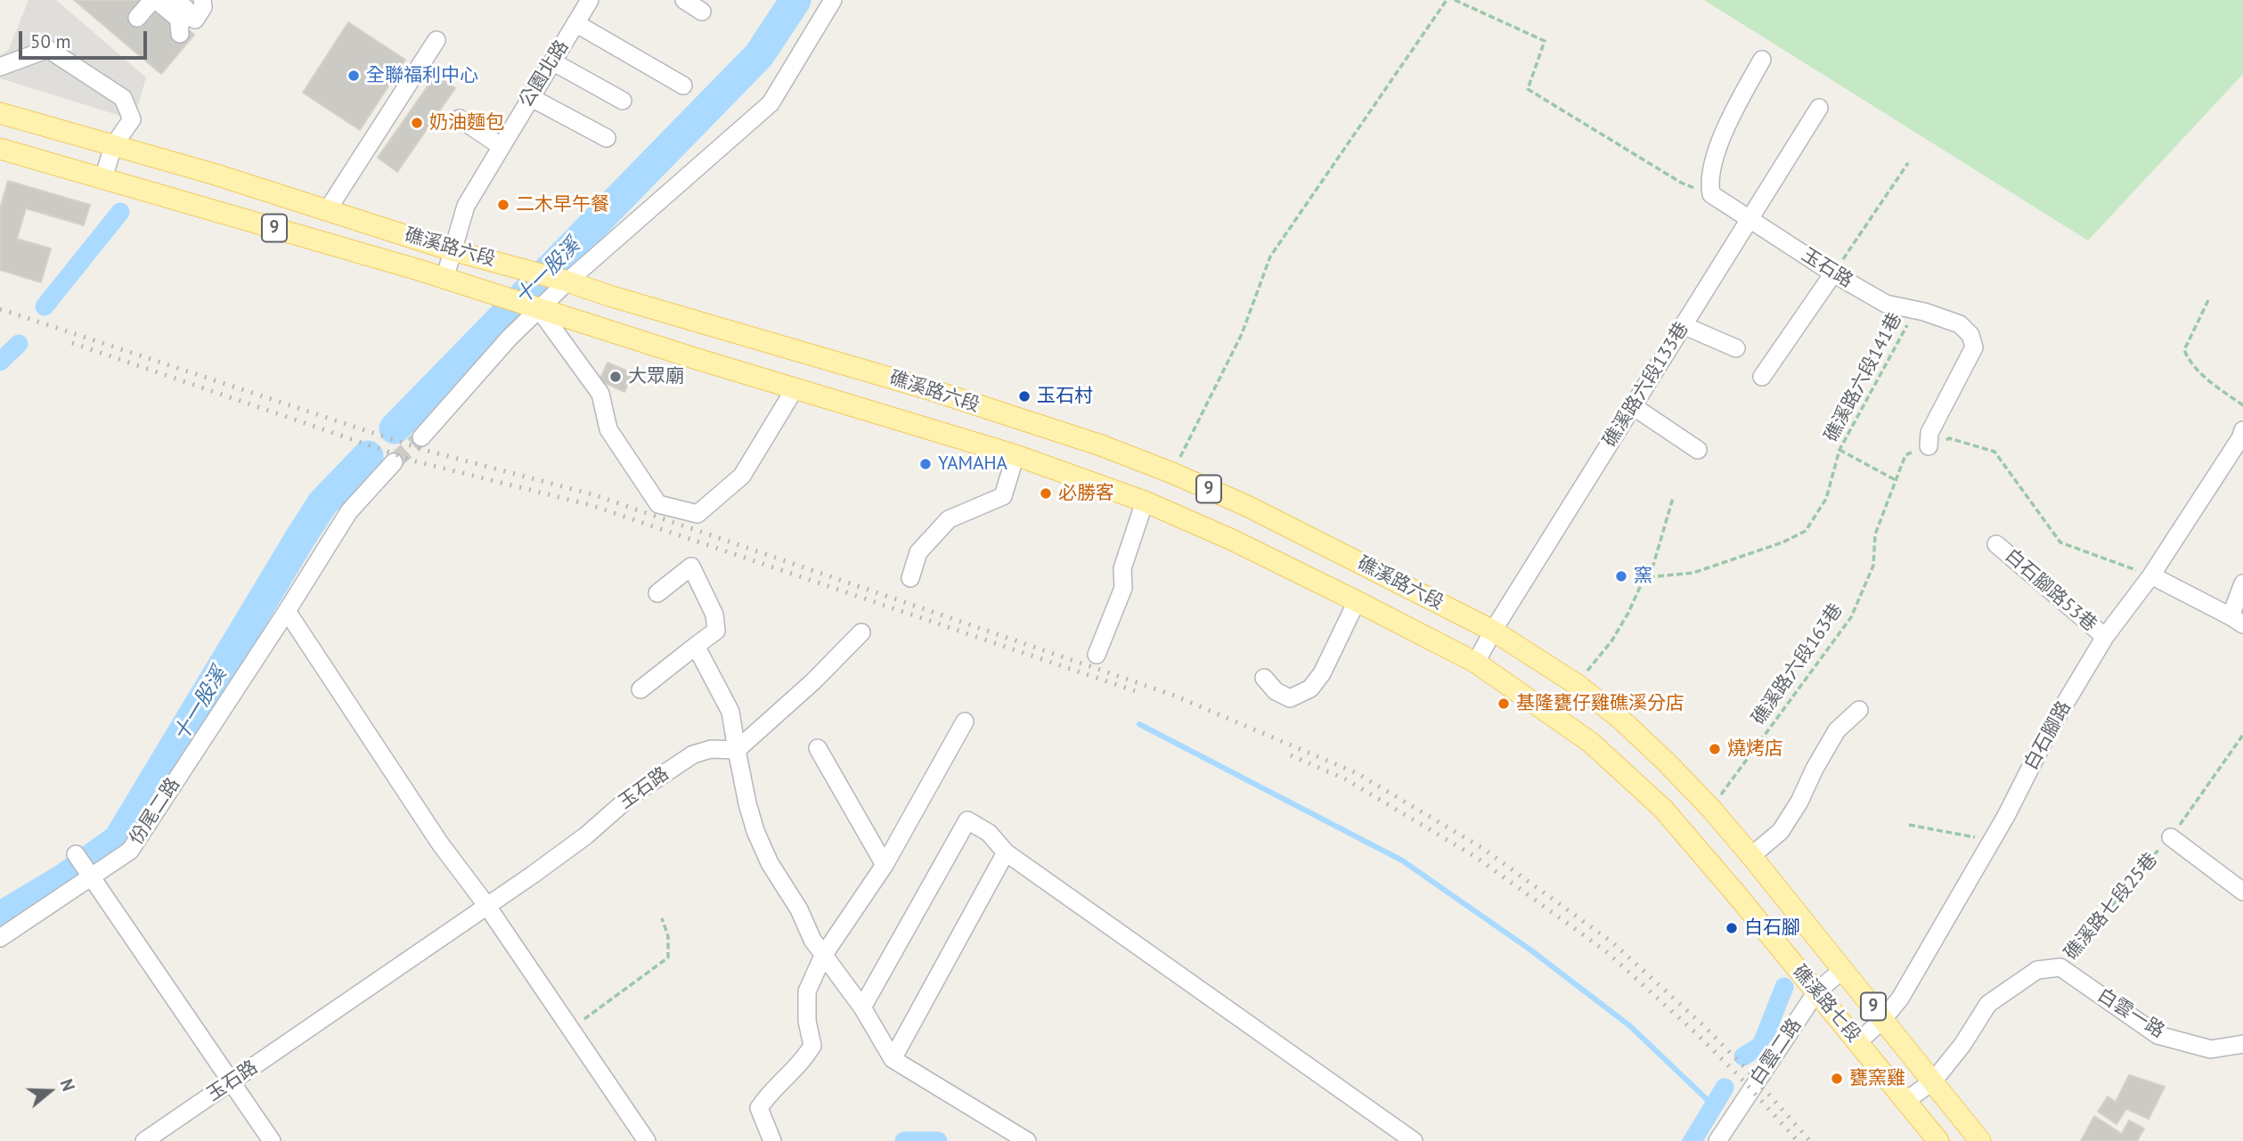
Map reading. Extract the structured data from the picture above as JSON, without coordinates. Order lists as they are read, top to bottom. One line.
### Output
{"streets":{"main road":["9","礁溪路六段","礁溪路七段"],"street":["公園北路","玉石路","礁溪路六段133巷","白石腳路53巷","白石腳路","份尾二路","礁溪路七段25巷","白雲一路","白雲二路"],"path":["礁溪路六段141巷","礁溪路六段163巷"]},"crossings":[["公園北路","礁溪路六段"],["礁溪路六段","礁溪路六段133巷"],["礁溪路六段","礁溪路六段163巷"],["礁溪路六段","礁溪路七段"],["玉石路","礁溪路六段141巷"],["玉石路","礁溪路六段133巷"],["玉石路","礁溪路六段163巷"],["白石腳路53巷","白石腳路"],["白石腳路","礁溪路七段"],["礁溪路七段25巷","礁溪路七段"],["礁溪路七段25巷","白雲一路"],["礁溪路七段","白雲二路"]],"water":["十一股溪"],"places":["全聯福利中心","奶油麵包","二木早午餐","大眾廟","玉石村","YAMAHA","必勝客","窯","基隆甕仔雞礁溪分店","燒烤店","白石腳","甕窯雞"],"scale_bar":"50 m","north":"right"}
